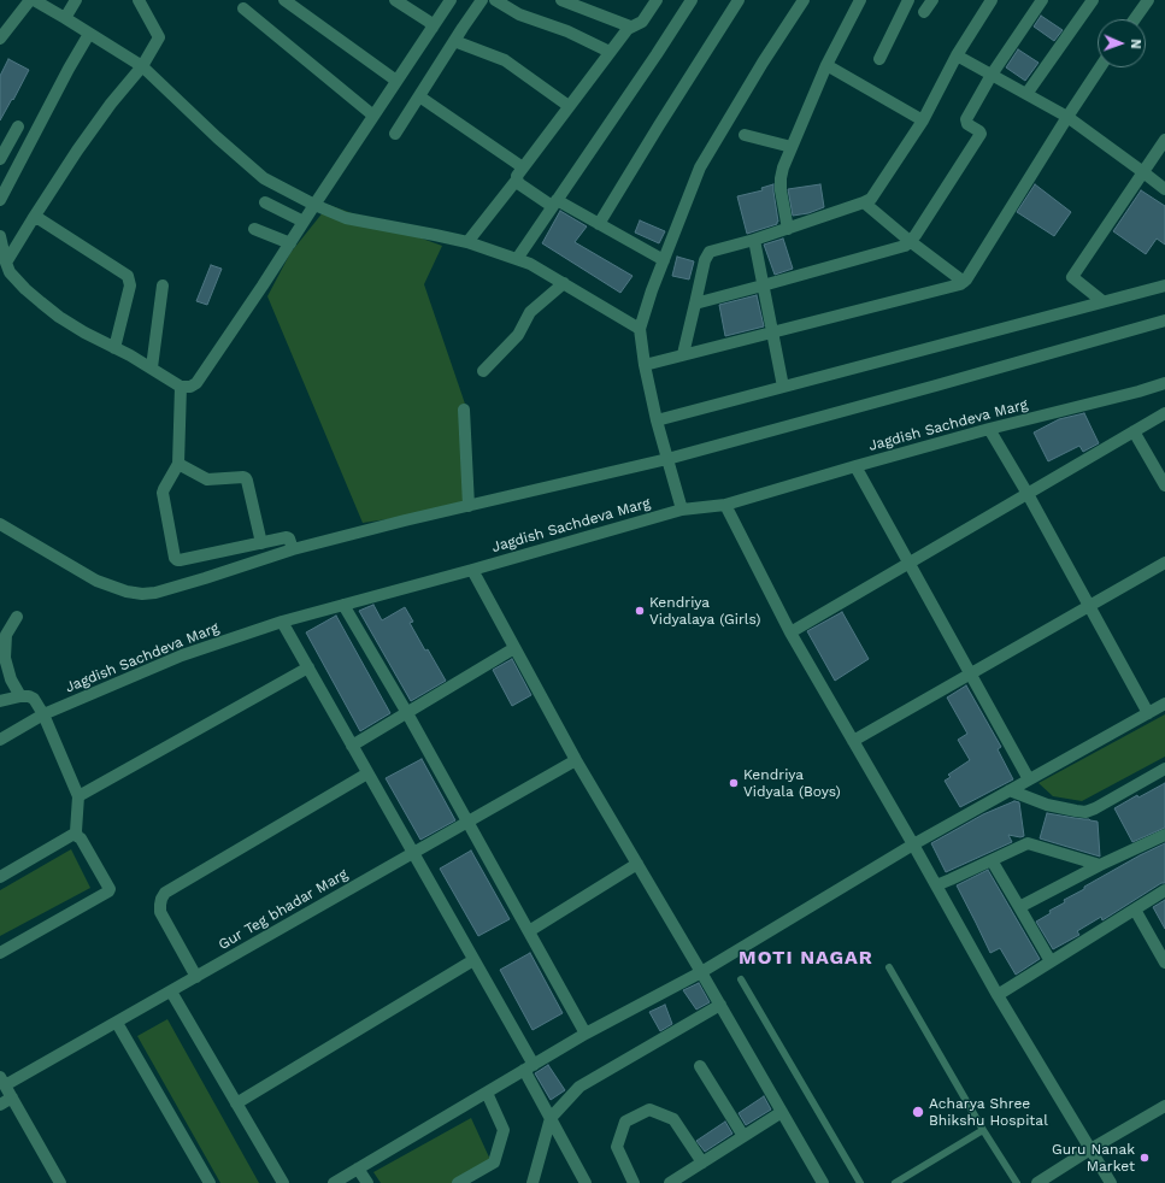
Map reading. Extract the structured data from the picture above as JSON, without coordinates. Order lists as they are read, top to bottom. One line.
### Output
{"streets":{"street":["Jagdish Sachdeva Marg","Gur Teg bhadar Marg"]},"districts":["MOTI NAGAR"],"places":["Kendriya Vidyalaya (Girls)","Kendriya Vidyala (Boys)","Acharya Shree Bhikshu Hospital","Guru Nanak Market"],"north":"right"}
